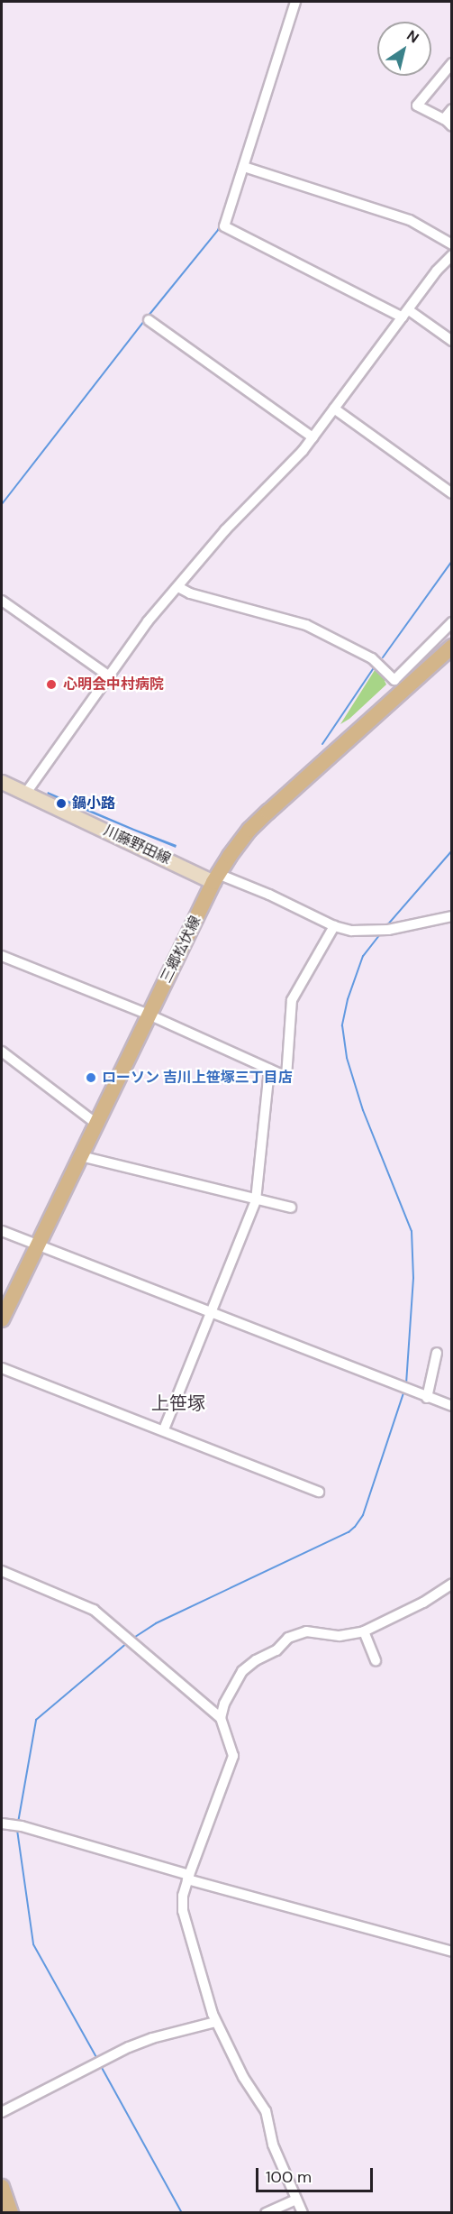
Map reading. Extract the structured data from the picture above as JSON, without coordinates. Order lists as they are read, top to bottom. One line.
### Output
{"streets":{"main road":["川藤野田線","三郷松伏線"]},"crossings":[["川藤野田線","三郷松伏線"]],"districts":["上笹塚"],"places":["心明会中村病院","鍋小路","ローソン 吉川上笹塚三丁目店"],"scale_bar":"100 m","north":"top right"}
